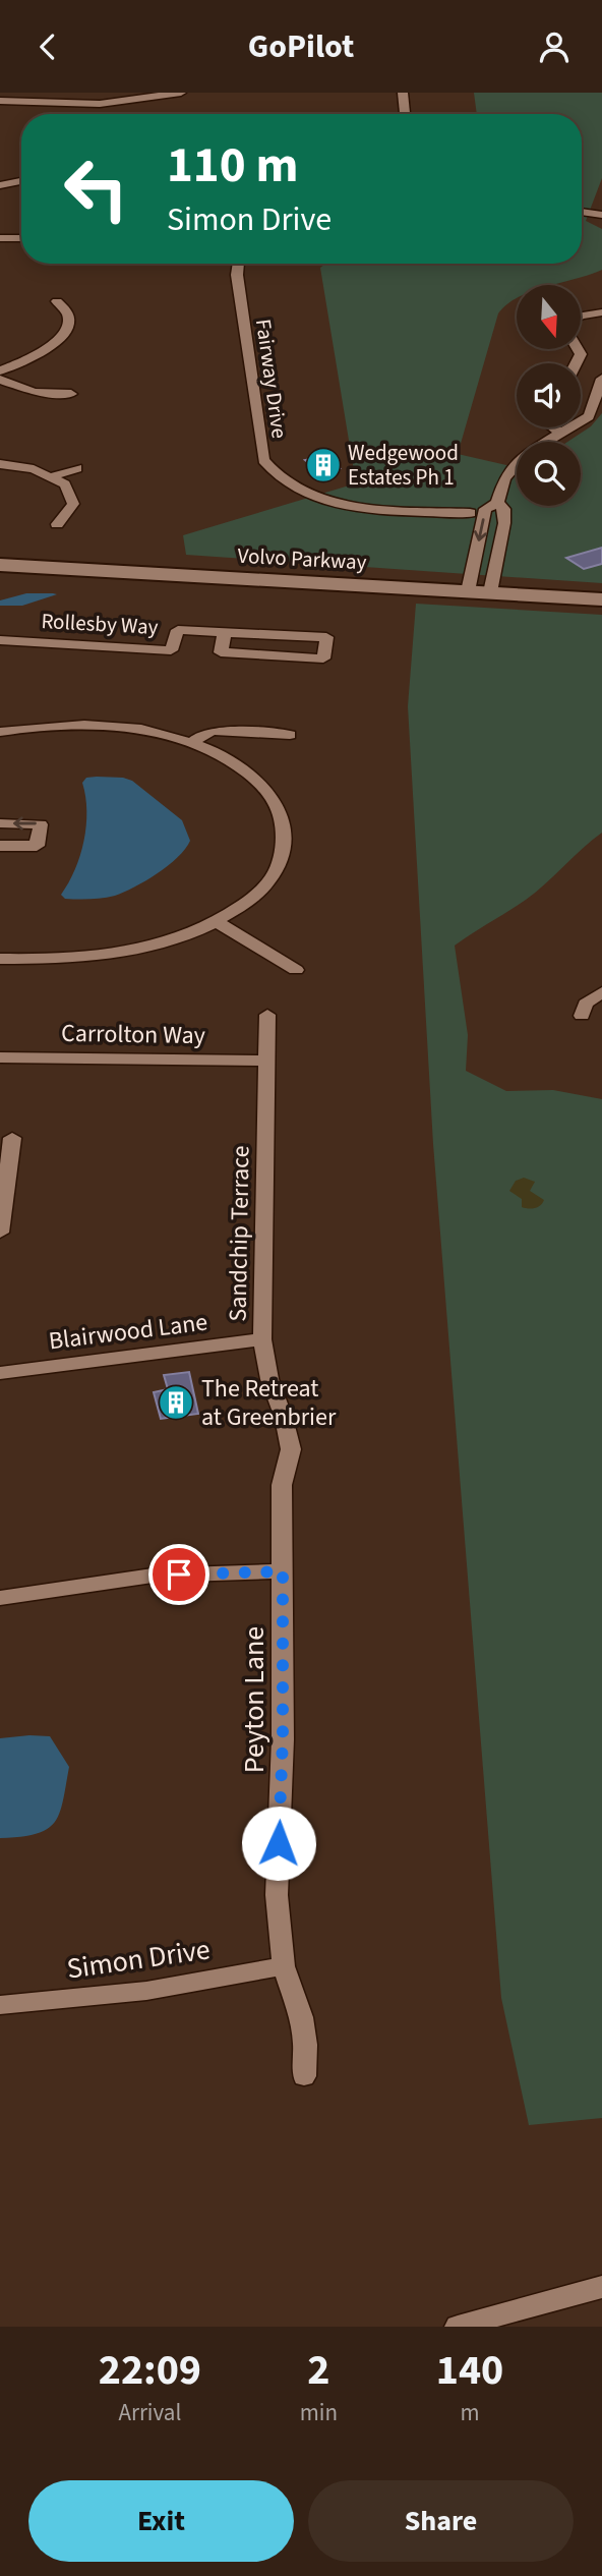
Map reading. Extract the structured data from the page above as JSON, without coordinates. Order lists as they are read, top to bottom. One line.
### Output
{"streets":{"main road":["Volvo Parkway"],"street":["Fairway Drive","Rollesby Way","Carrolton Way","Sandchip Terrace","Blairwood Lane","Peyton Lane","Simon Drive"]},"crossings":[["Carrolton Way","Sandchip Terrace"],["Sandchip Terrace","Blairwood Lane"],["Sandchip Terrace","Peyton Lane"],["Peyton Lane","Simon Drive"]],"places":{"building":["Wedgewood Estates Ph 1","The Retreat at Greenbrier"]},"north":"bottom","page":{"header":"GoPilot","turn":["110 m","Simon Drive"],"eta":["22:09","Arrival","2","min","140","m"],"buttons":["Exit","Share"]}}
